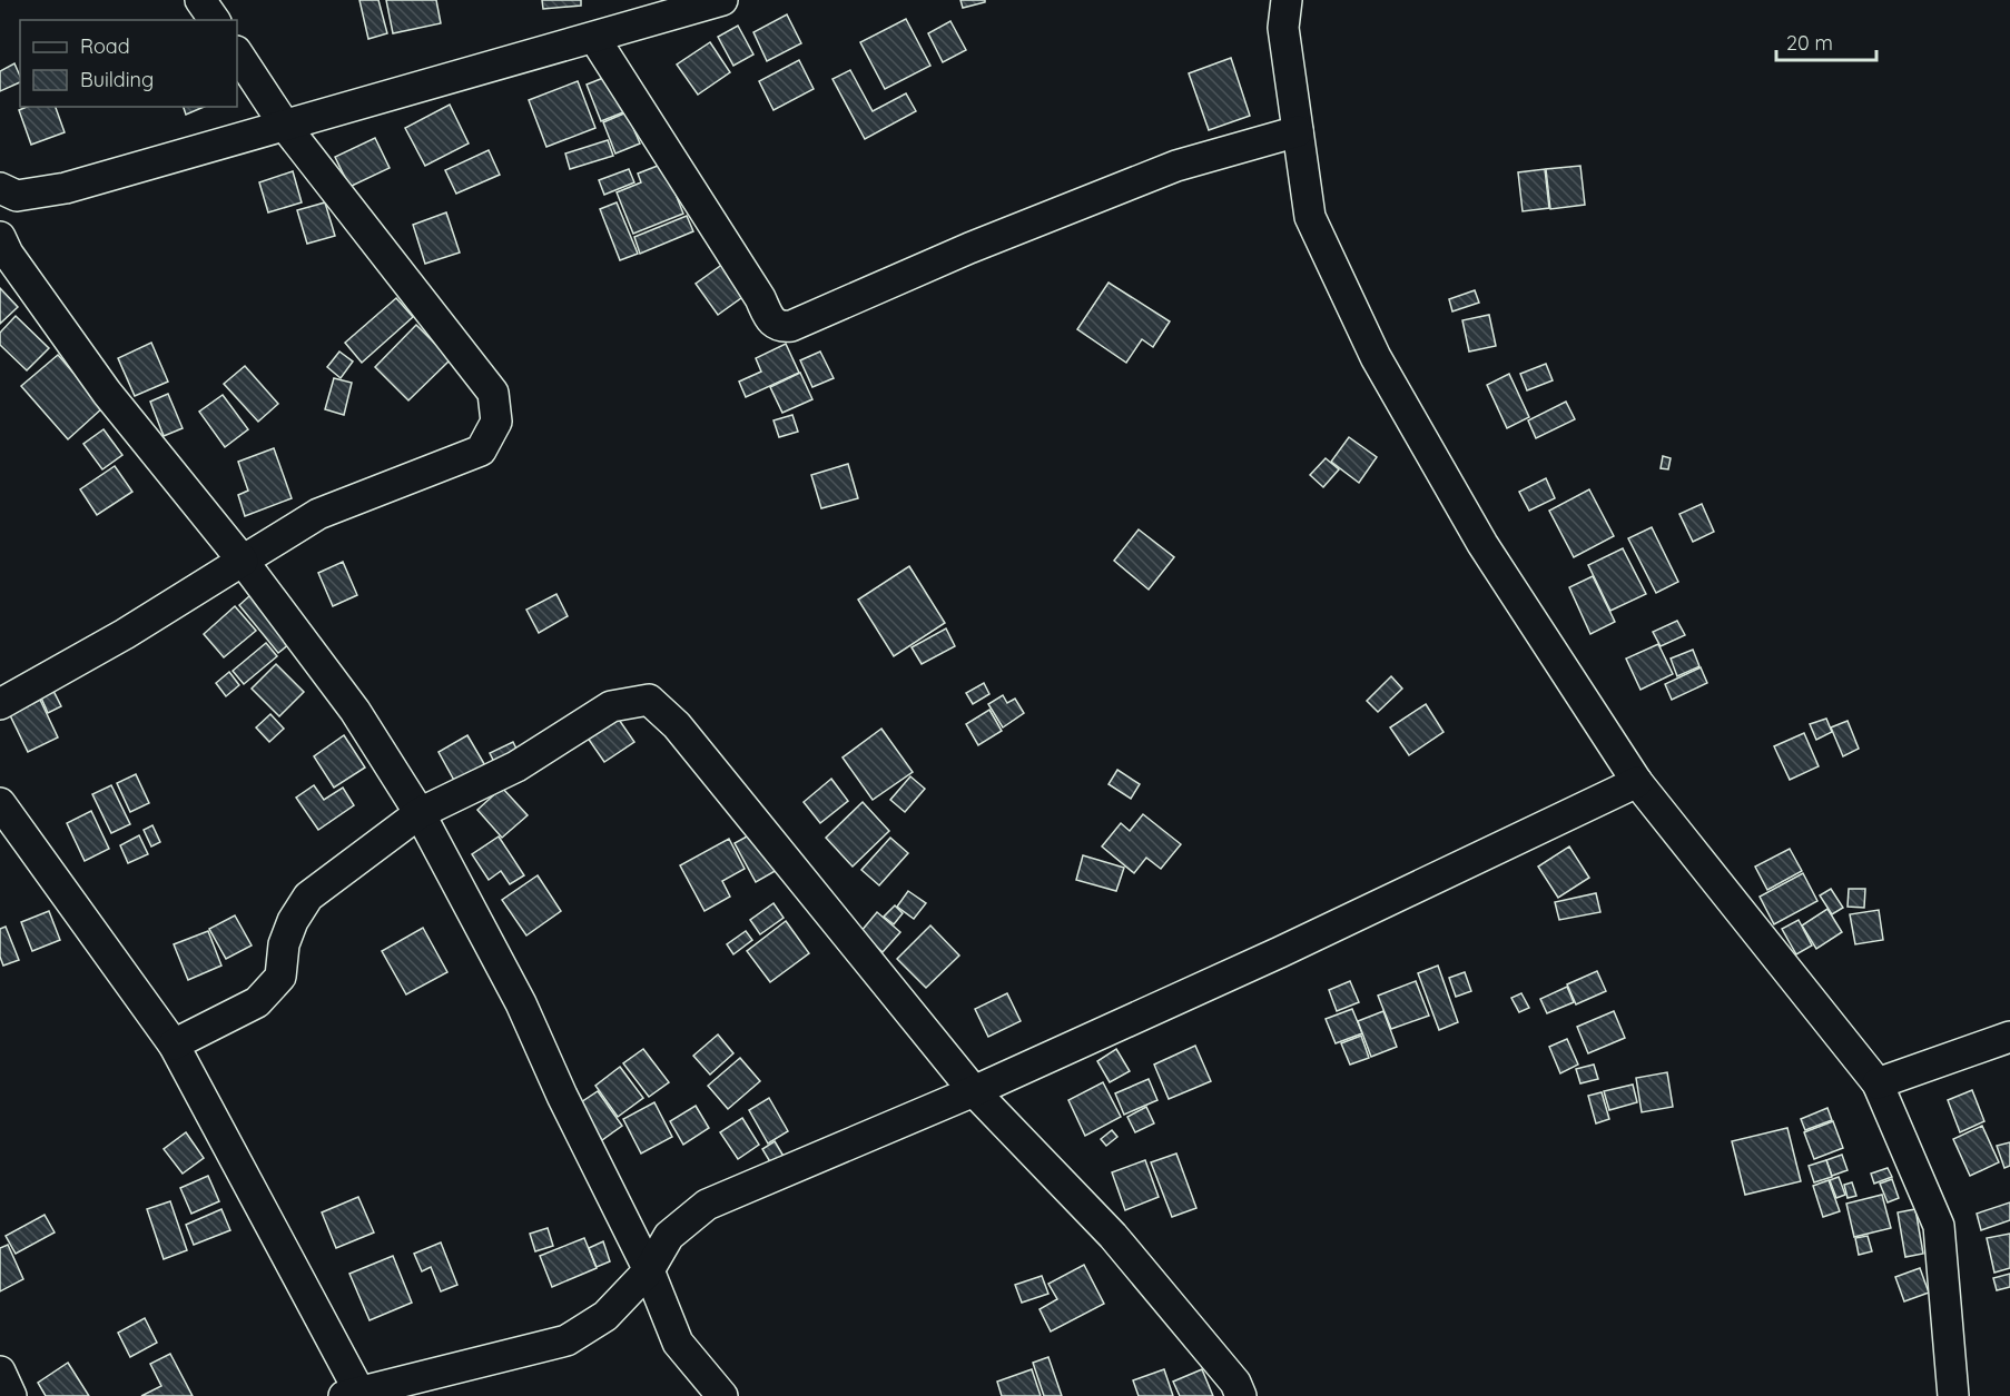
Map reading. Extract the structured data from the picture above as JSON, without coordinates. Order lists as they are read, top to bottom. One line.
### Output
{"legend":["Road","Building"],"scale_bar":"20 m"}
